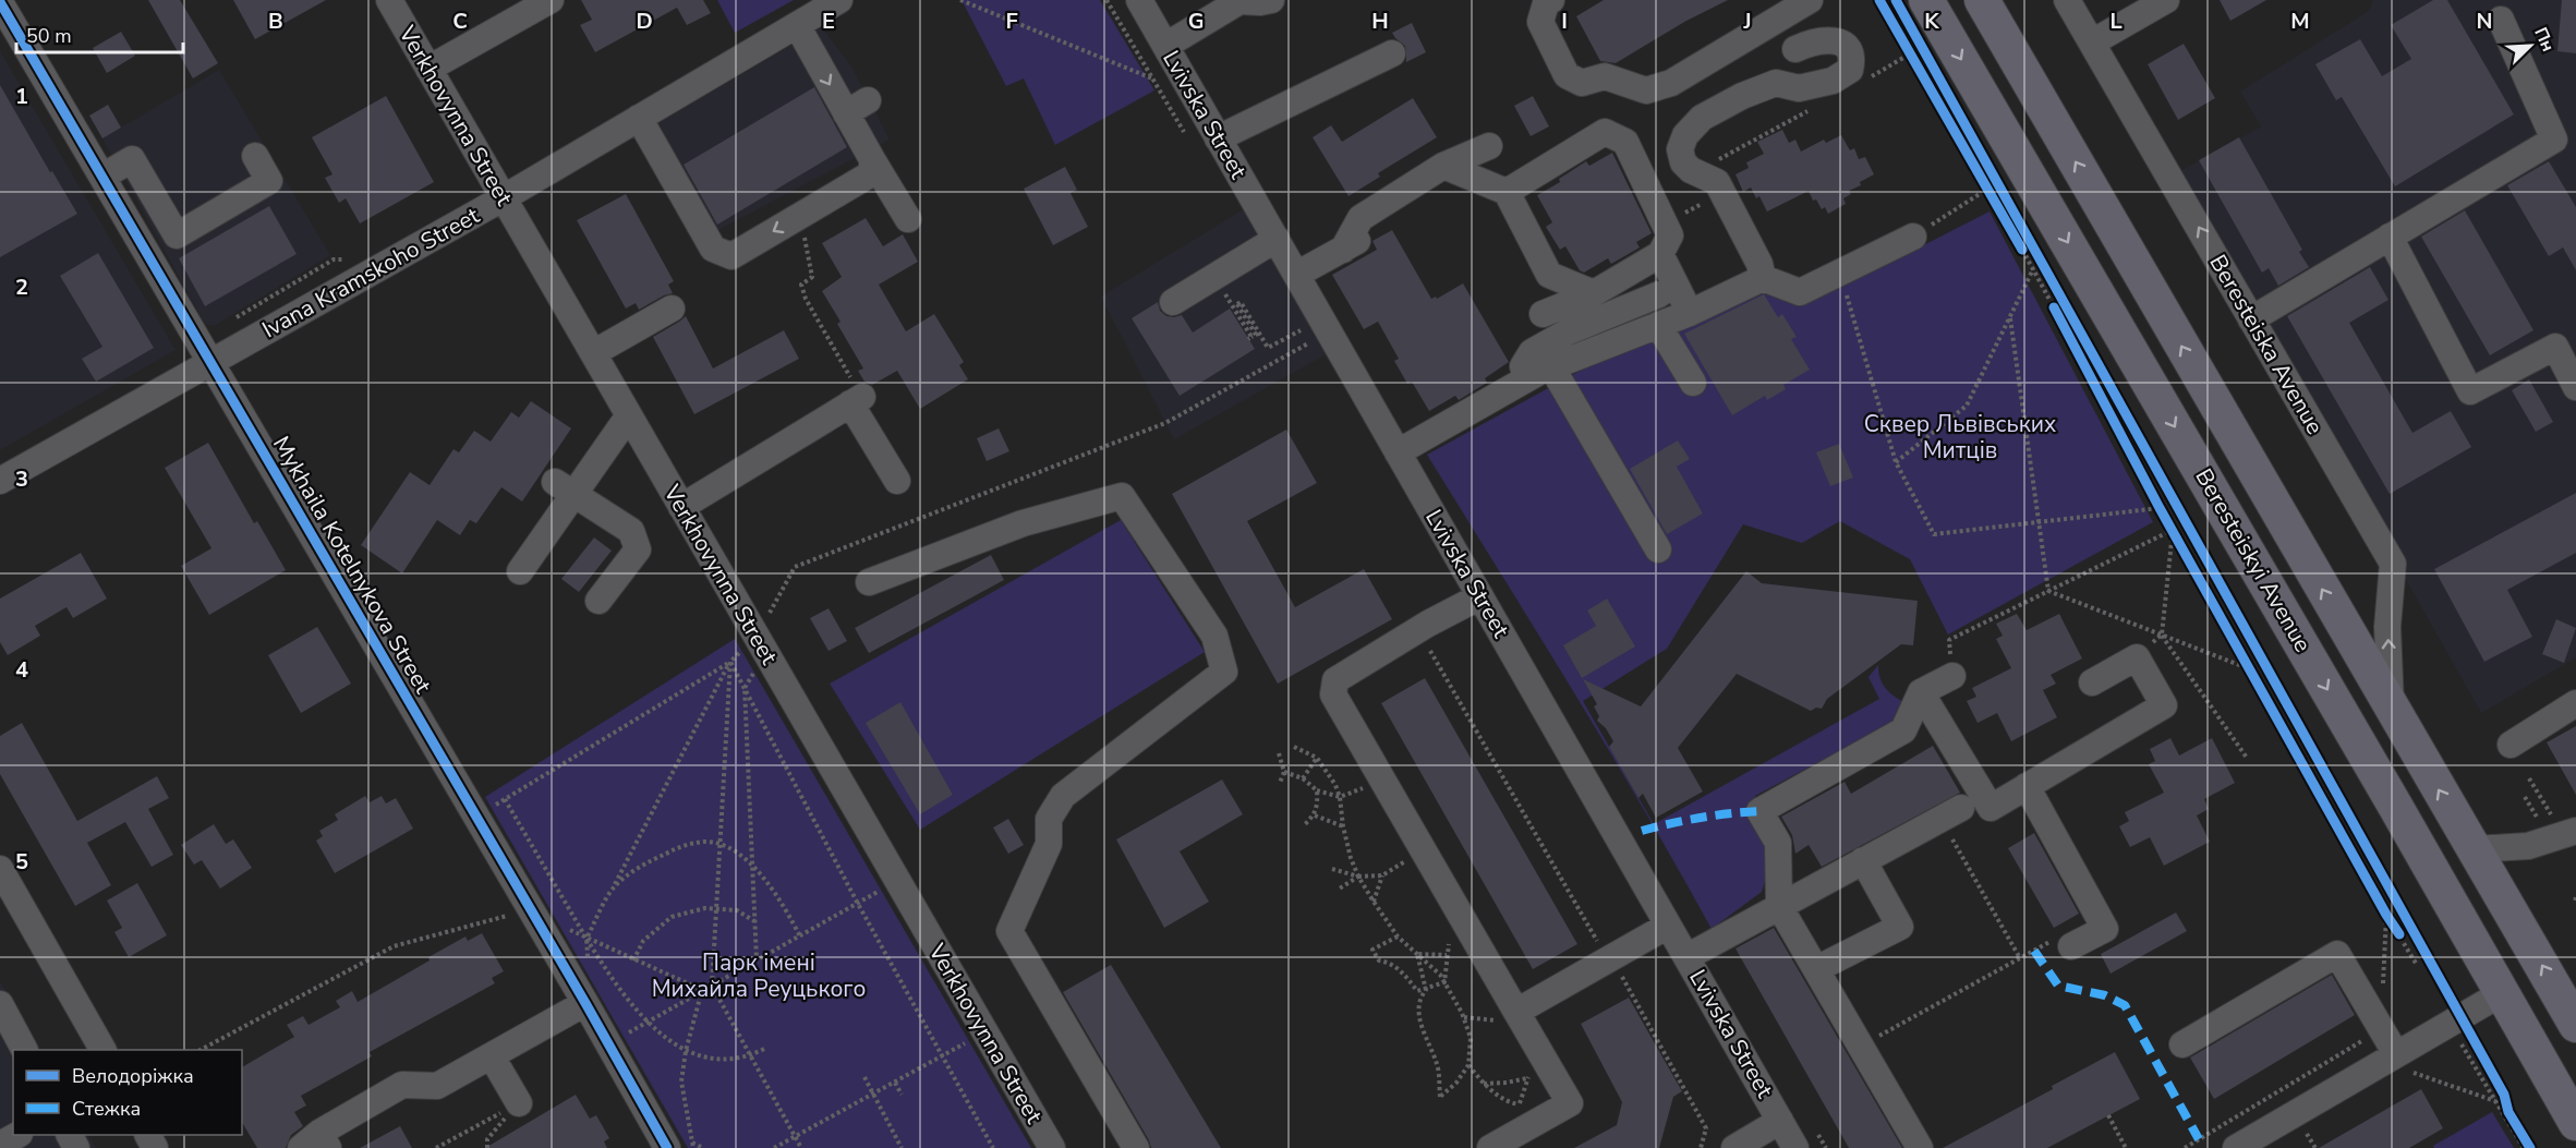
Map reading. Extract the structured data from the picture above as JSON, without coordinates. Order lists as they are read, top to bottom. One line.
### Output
{"streets":{"main road":["Beresteiskyi Avenue"],"street":["Lvivska Street","Verkhovynna Street","Ivana Kramskoho Street","Beresteiska Avenue","Mykhaila Kotelnykova Street"]},"crossings":[["Verkhovynna Street","Ivana Kramskoho Street"],["Ivana Kramskoho Street","Mykhaila Kotelnykova Street"],["Beresteiska Avenue","Beresteiskyi Avenue"]],"one_way":["Beresteiska Avenue"],"parks":["Сквер Львівських Митців","Парк імені Михайла Реуцького"],"legend":["Велодоріжка","Стежка"],"scale_bar":"50 m","north":"top right","grid":{"columns":["B","C","D","E","F","G","H","I","J","K","L","M","N"],"rows":["1","2","3","4","5"]}}
